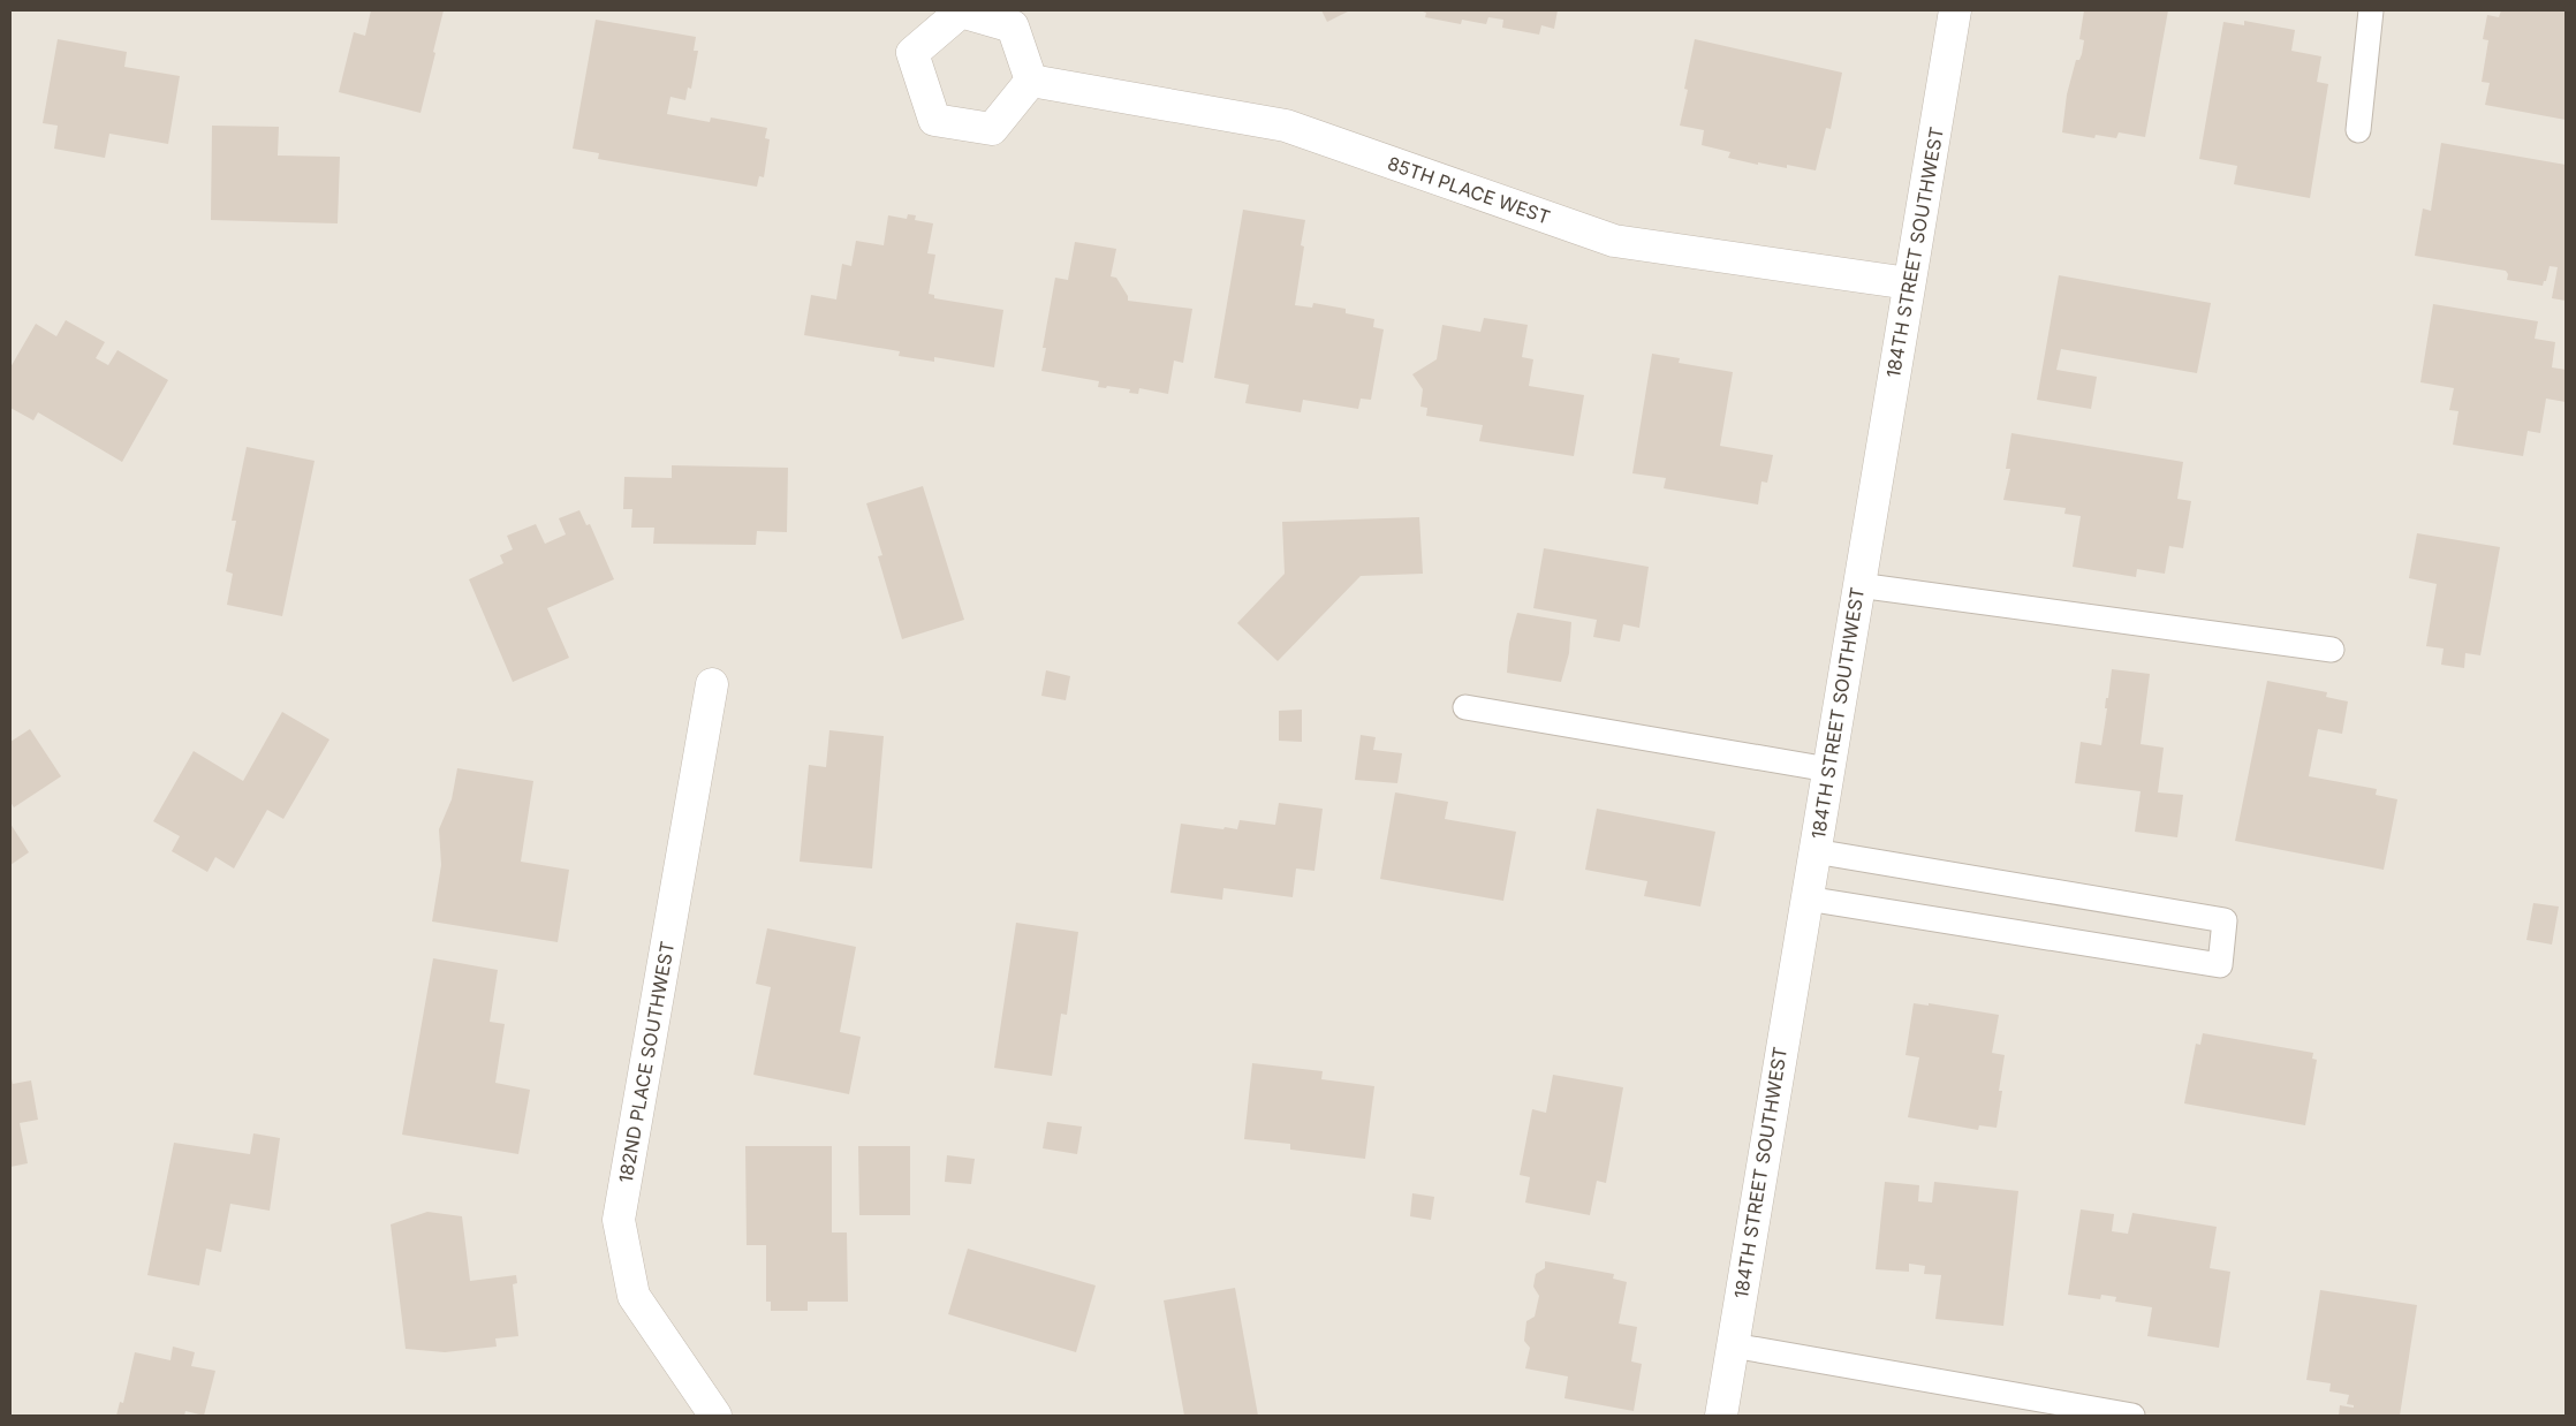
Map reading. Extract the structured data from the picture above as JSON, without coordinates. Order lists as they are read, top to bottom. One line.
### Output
{"streets":{"street":["85TH PLACE WEST","184TH STREET SOUTHWEST","182ND PLACE SOUTHWEST"]},"crossings":[["85TH PLACE WEST","184TH STREET SOUTHWEST"]]}
